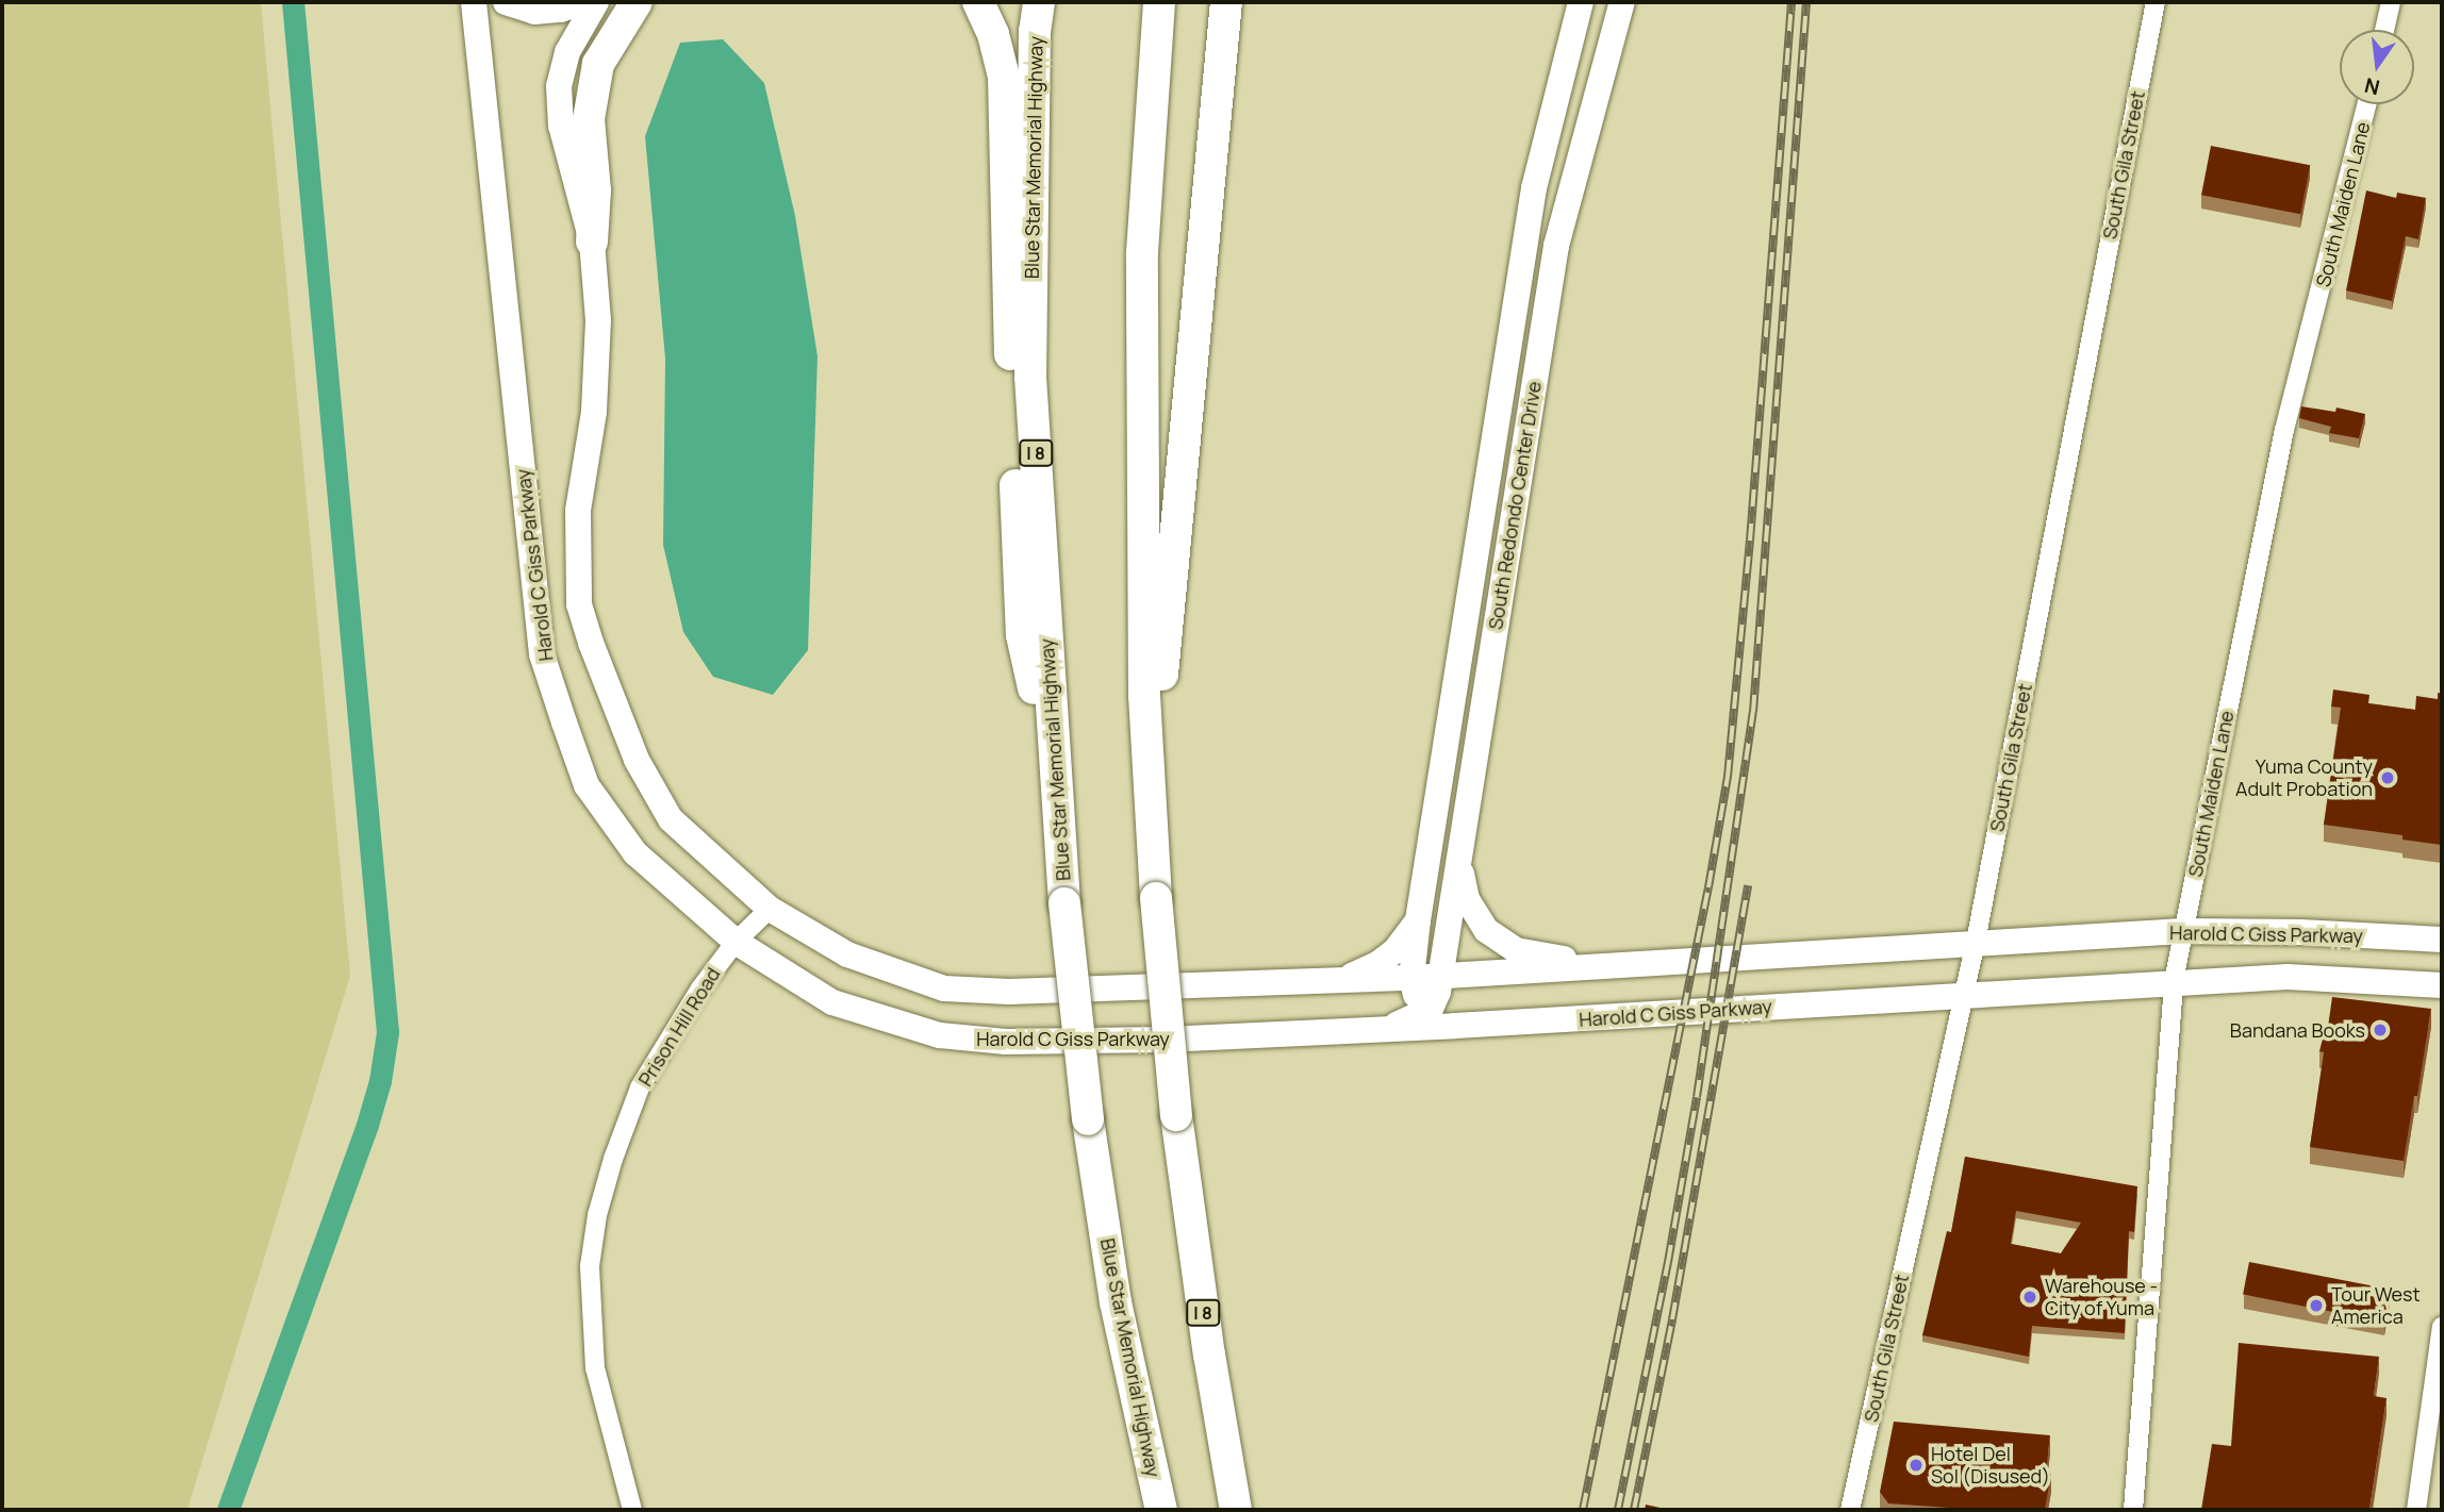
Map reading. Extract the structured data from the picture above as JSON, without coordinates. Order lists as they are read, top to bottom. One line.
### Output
{"streets":{"highway":["Blue Star Memorial Highway","I 8"],"main road":["South Redondo Center Drive","Harold C Giss Parkway"],"street":["South Gila Street","South Maiden Lane","Prison Hill Road"]},"crossings":[["South Gila Street","Harold C Giss Parkway"],["South Maiden Lane","Harold C Giss Parkway"],["South Redondo Center Drive","Harold C Giss Parkway"],["Harold C Giss Parkway","Prison Hill Road"]],"places":["Yuma County Adult Probation","Bandana Books","Warehouse - City of Yuma","Tour West America","Hotel Del Sol (Disused)"],"north":"bottom"}
